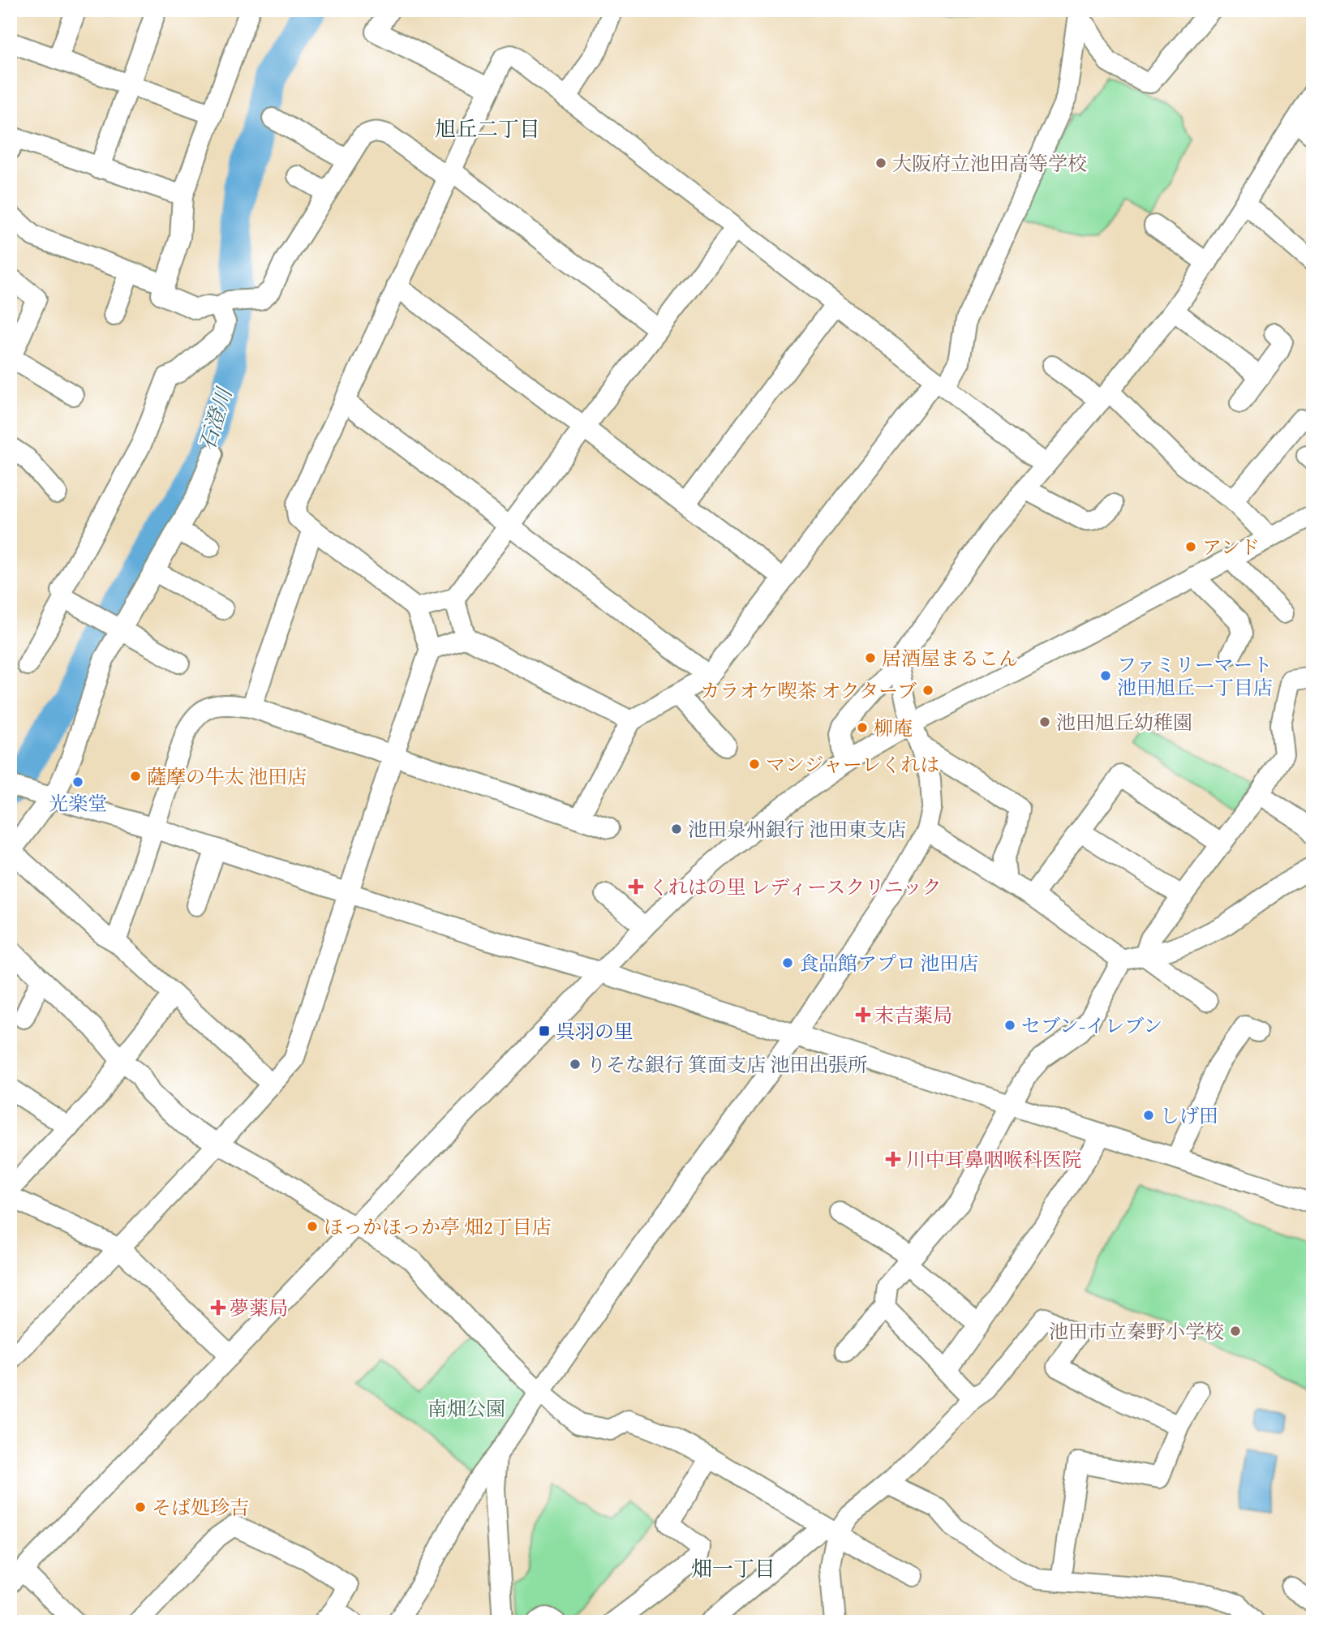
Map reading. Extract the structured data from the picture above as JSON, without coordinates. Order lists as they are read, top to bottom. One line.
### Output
{"districts":["旭丘二丁目","畑一丁目"],"water":["石澄川"],"parks":["南畑公園"],"places":{"other":["大阪府立池田高等学校","アンド","居酒屋まるこん","ファミリーマート 池田旭丘一丁目店","カラオケ喫茶 オクターブ","池田旭丘幼稚園","柳庵","マンジャーレくれは","薩摩の牛太 池田店","光楽堂","池田泉州銀行 池田東支店","食品館アプロ 池田店","セブン-イレブン","りそな銀行 箕面支店 池田出張所","しげ田","ほっかほっか亭 畑2丁目店","池田市立秦野小学校","そば処珍吉"],"health":["くれはの里 レディースクリニック","末吉薬局","川中耳鼻咽喉科医院","夢薬局"],"transit":["呉羽の里"]}}
